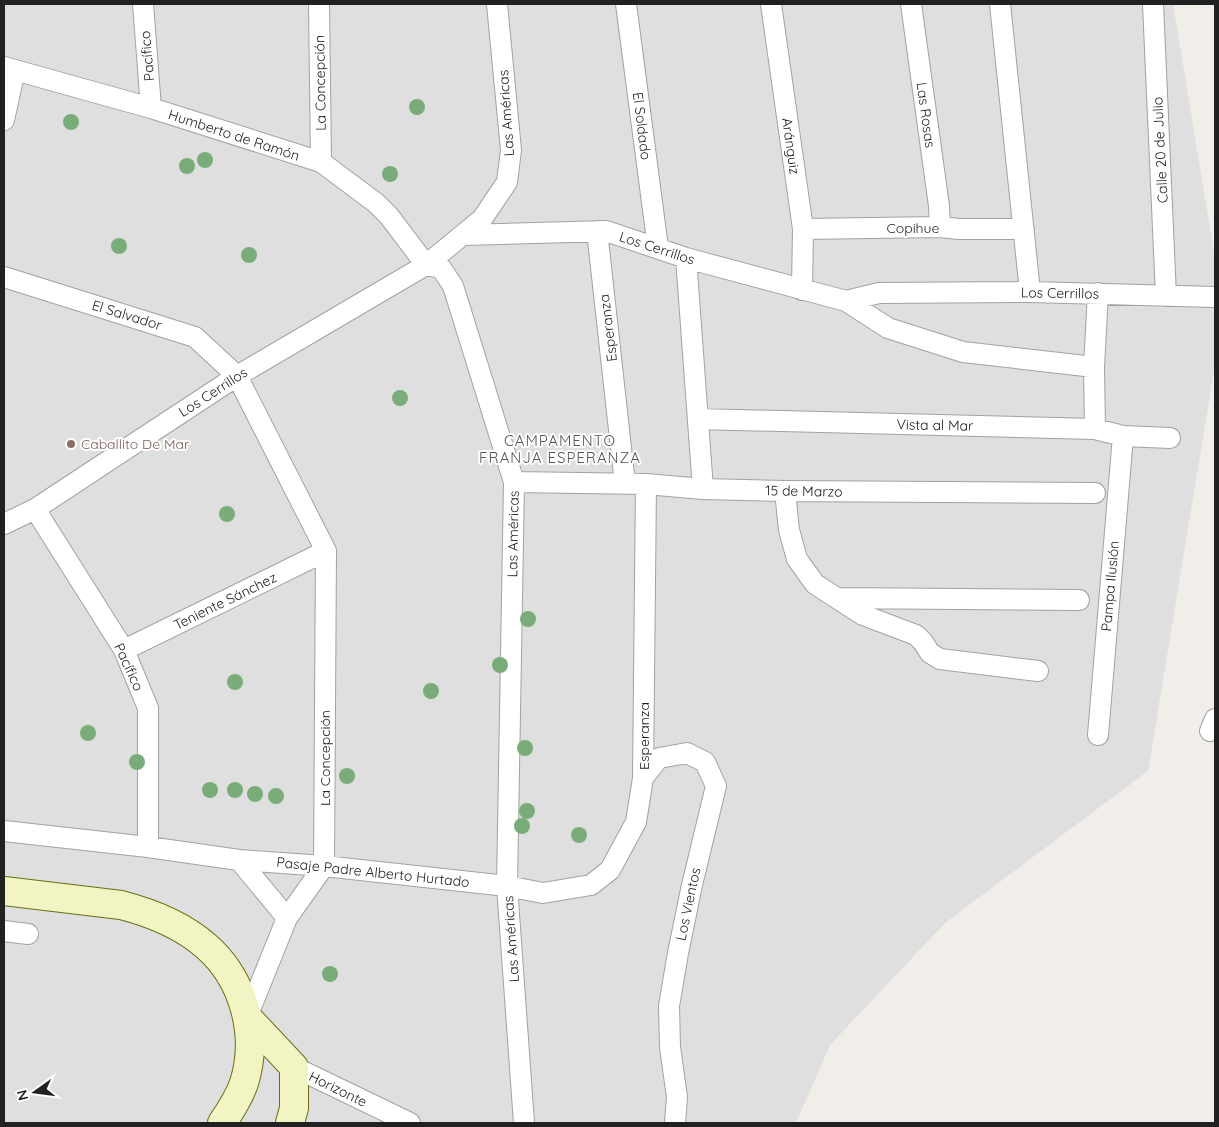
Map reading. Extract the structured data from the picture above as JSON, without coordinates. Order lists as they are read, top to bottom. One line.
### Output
{"streets":{"street":["Pacífico","La Concepción","Las Américas","Las Rosas","El Soldado","Humberto de Ramón","Aránguiz","Calle 20 de Julio","Copihue","Los Cerrillos","El Salvador","Esperanza","Vista al Mar","15 de Marzo","Pampa Ilusión","Teniente Sánchez","Pasaje Padre Alberto Hurtado","Los Vientos","Horizonte"]},"crossings":[["Pacífico","Humberto de Ramón"],["Pacífico","Los Cerrillos"],["Pacífico","Teniente Sánchez"],["Pacífico","Pasaje Padre Alberto Hurtado"],["La Concepción","Humberto de Ramón"],["La Concepción","Los Cerrillos"],["La Concepción","El Salvador"],["La Concepción","Teniente Sánchez"],["La Concepción","Pasaje Padre Alberto Hurtado"],["Las Américas","Humberto de Ramón"],["Las Américas","Los Cerrillos"],["Las Américas","Esperanza"],["Las Américas","15 de Marzo"],["Las Américas","Pasaje Padre Alberto Hurtado"],["Las Rosas","Copihue"],["El Soldado","Los Cerrillos"],["Humberto de Ramón","Los Cerrillos"],["Aránguiz","Copihue"],["Aránguiz","Los Cerrillos"],["Calle 20 de Julio","Los Cerrillos"],["Los Cerrillos","El Salvador"],["Los Cerrillos","Esperanza"],["Esperanza","15 de Marzo"],["Esperanza","Pasaje Padre Alberto Hurtado"],["Esperanza","Los Vientos"],["Vista al Mar","Pampa Ilusión"]],"districts":["CAMPAMENTO FRANJA ESPERANZA"],"places":["Caballito De Mar"],"north":"left"}
